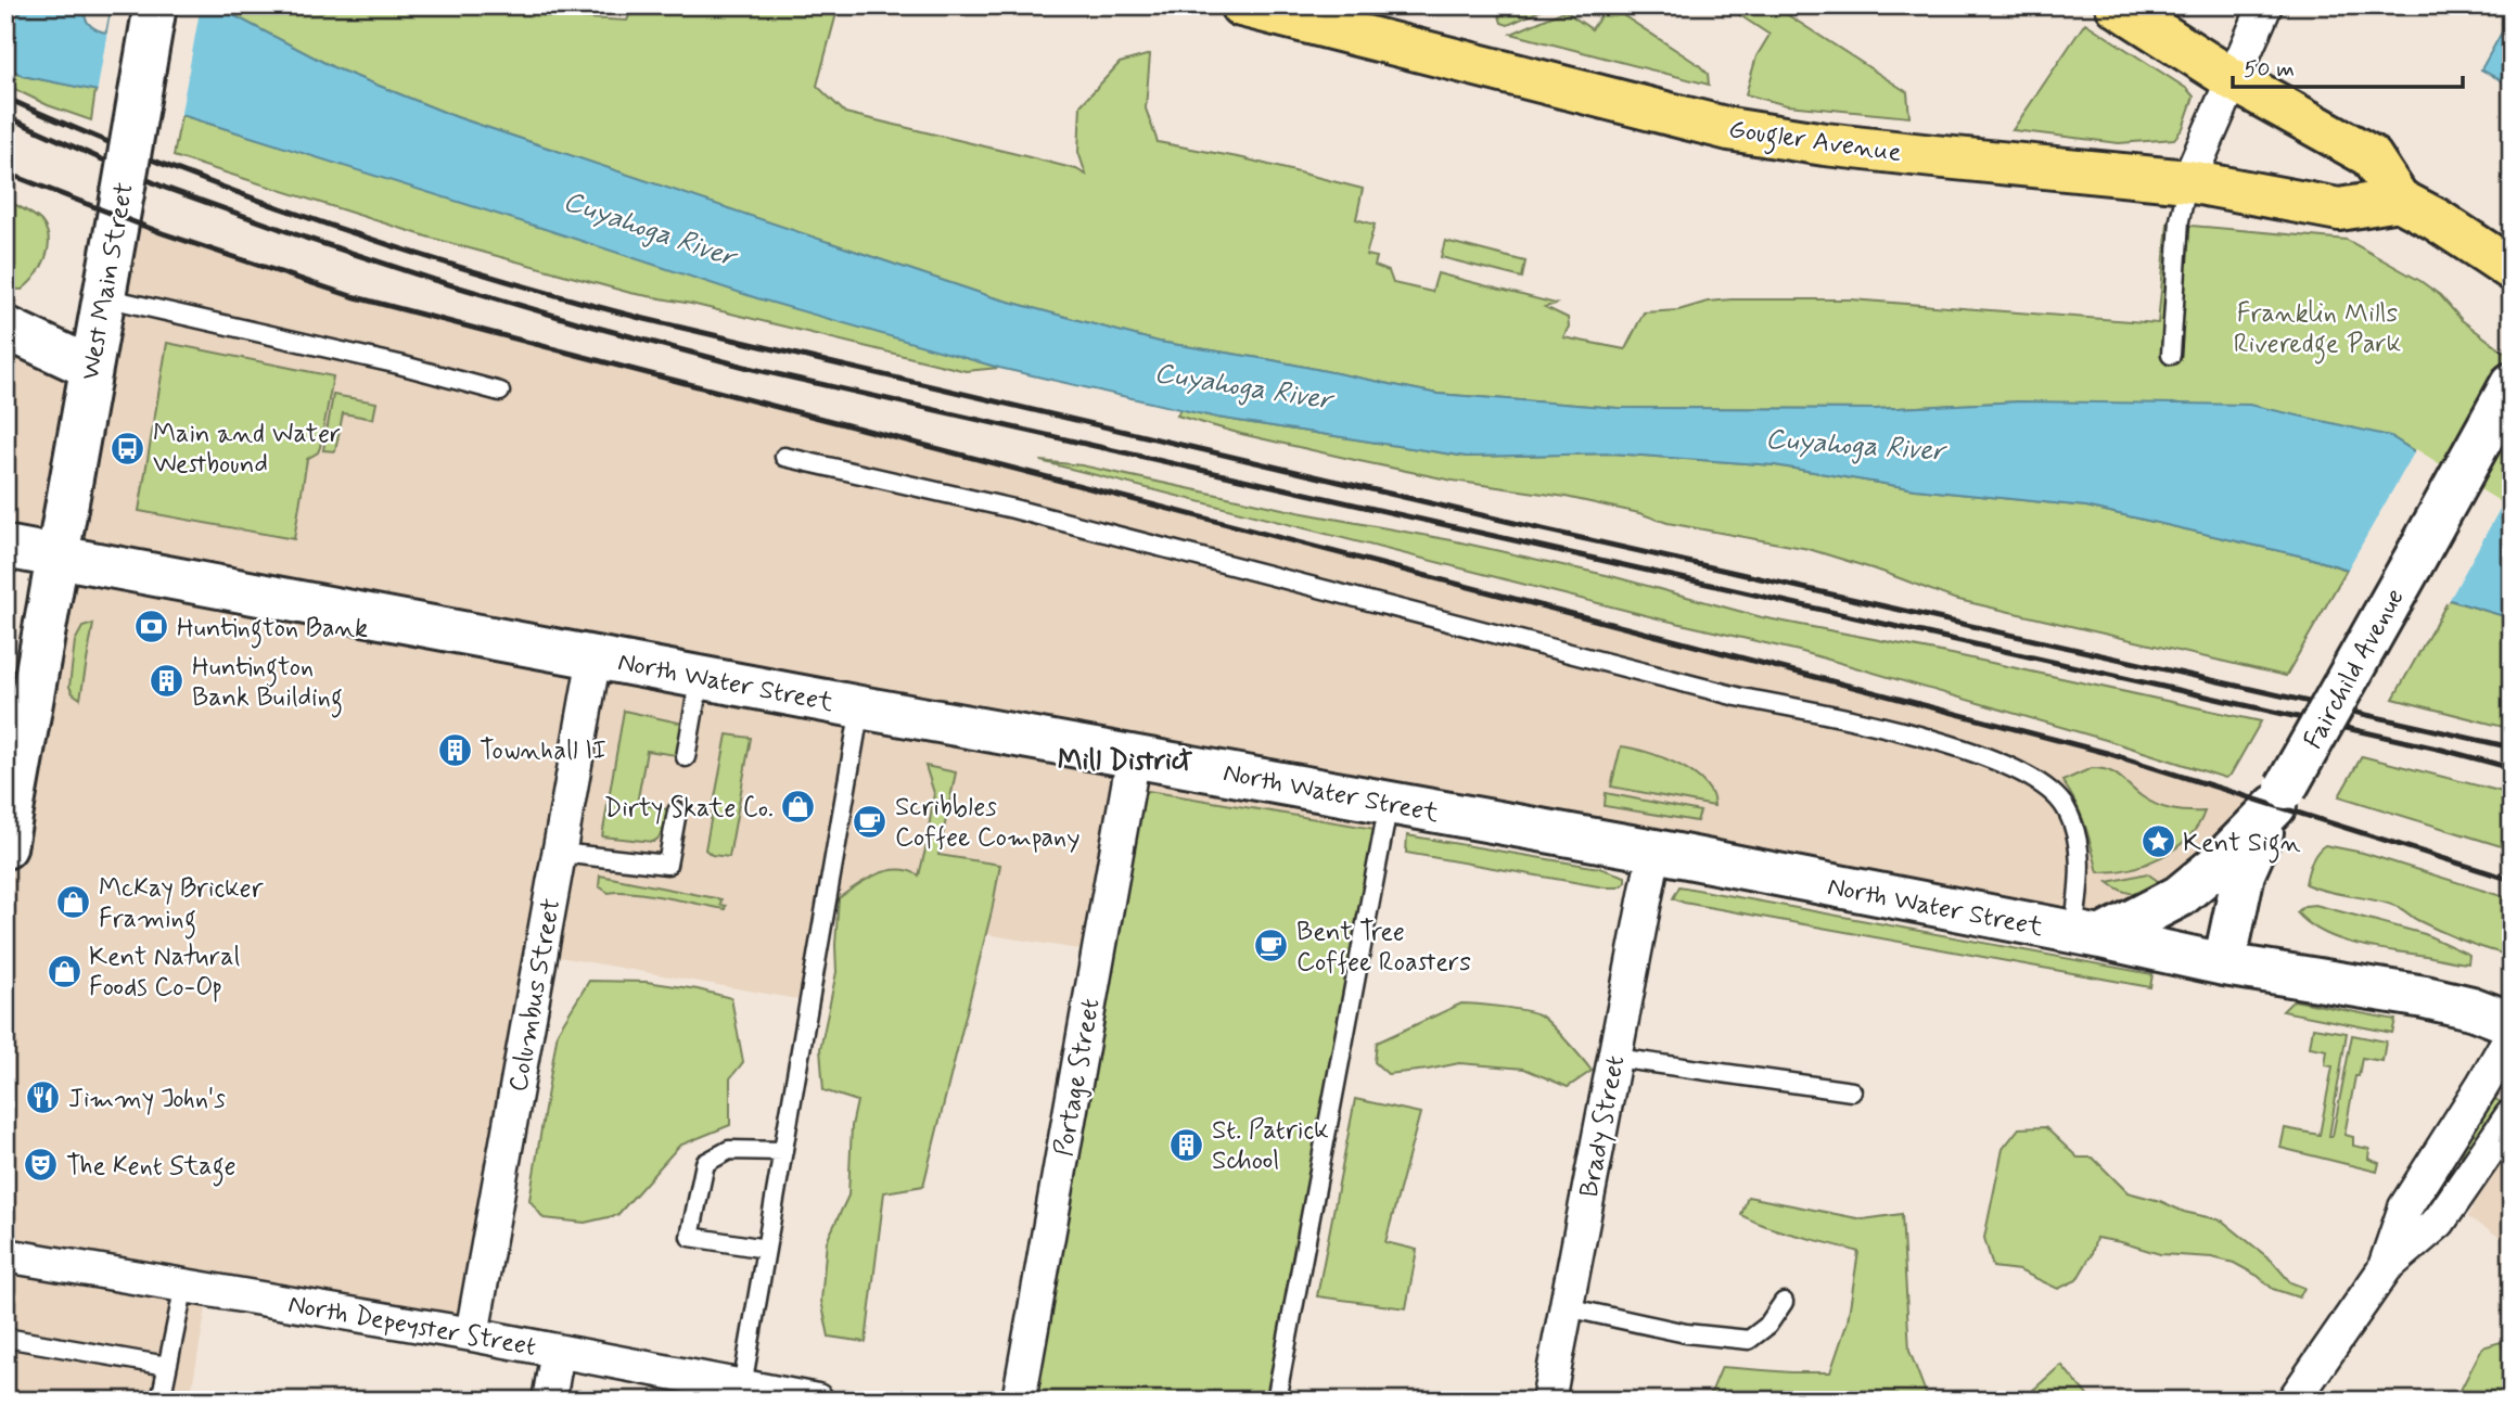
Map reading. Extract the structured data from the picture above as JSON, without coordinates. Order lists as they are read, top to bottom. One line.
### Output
{"streets":{"main road":["Gougler Avenue","West Main Street","Fairchild Avenue","North Water Street"],"street":["Columbus Street","Portage Street","Brady Street","North Depeyster Street"]},"crossings":[["West Main Street","North Water Street"],["Fairchild Avenue","North Water Street"],["North Water Street","Columbus Street"],["North Water Street","Portage Street"],["North Water Street","Brady Street"],["Columbus Street","North Depeyster Street"]],"districts":["Mill District"],"water":["Cuyahoga River"],"parks":["Franklin Mills Riveredge Park"],"places":{"bus stop":["Main and Water Westbound"],"bank":["Huntington Bank"],"building":["Huntington Bank Building","Townhall II","St. Patrick School"],"shop":["Dirty Skate Co.","McKay Bricker Framing","Kent Natural Foods Co-Op"],"cafe":["Scribbles Coffee Company","Bent Tree Coffee Roasters"],"place":["Kent Sign"],"restaurant":["Jimmy John's"],"theatre":["The Kent Stage"]},"scale_bar":"50 m"}
